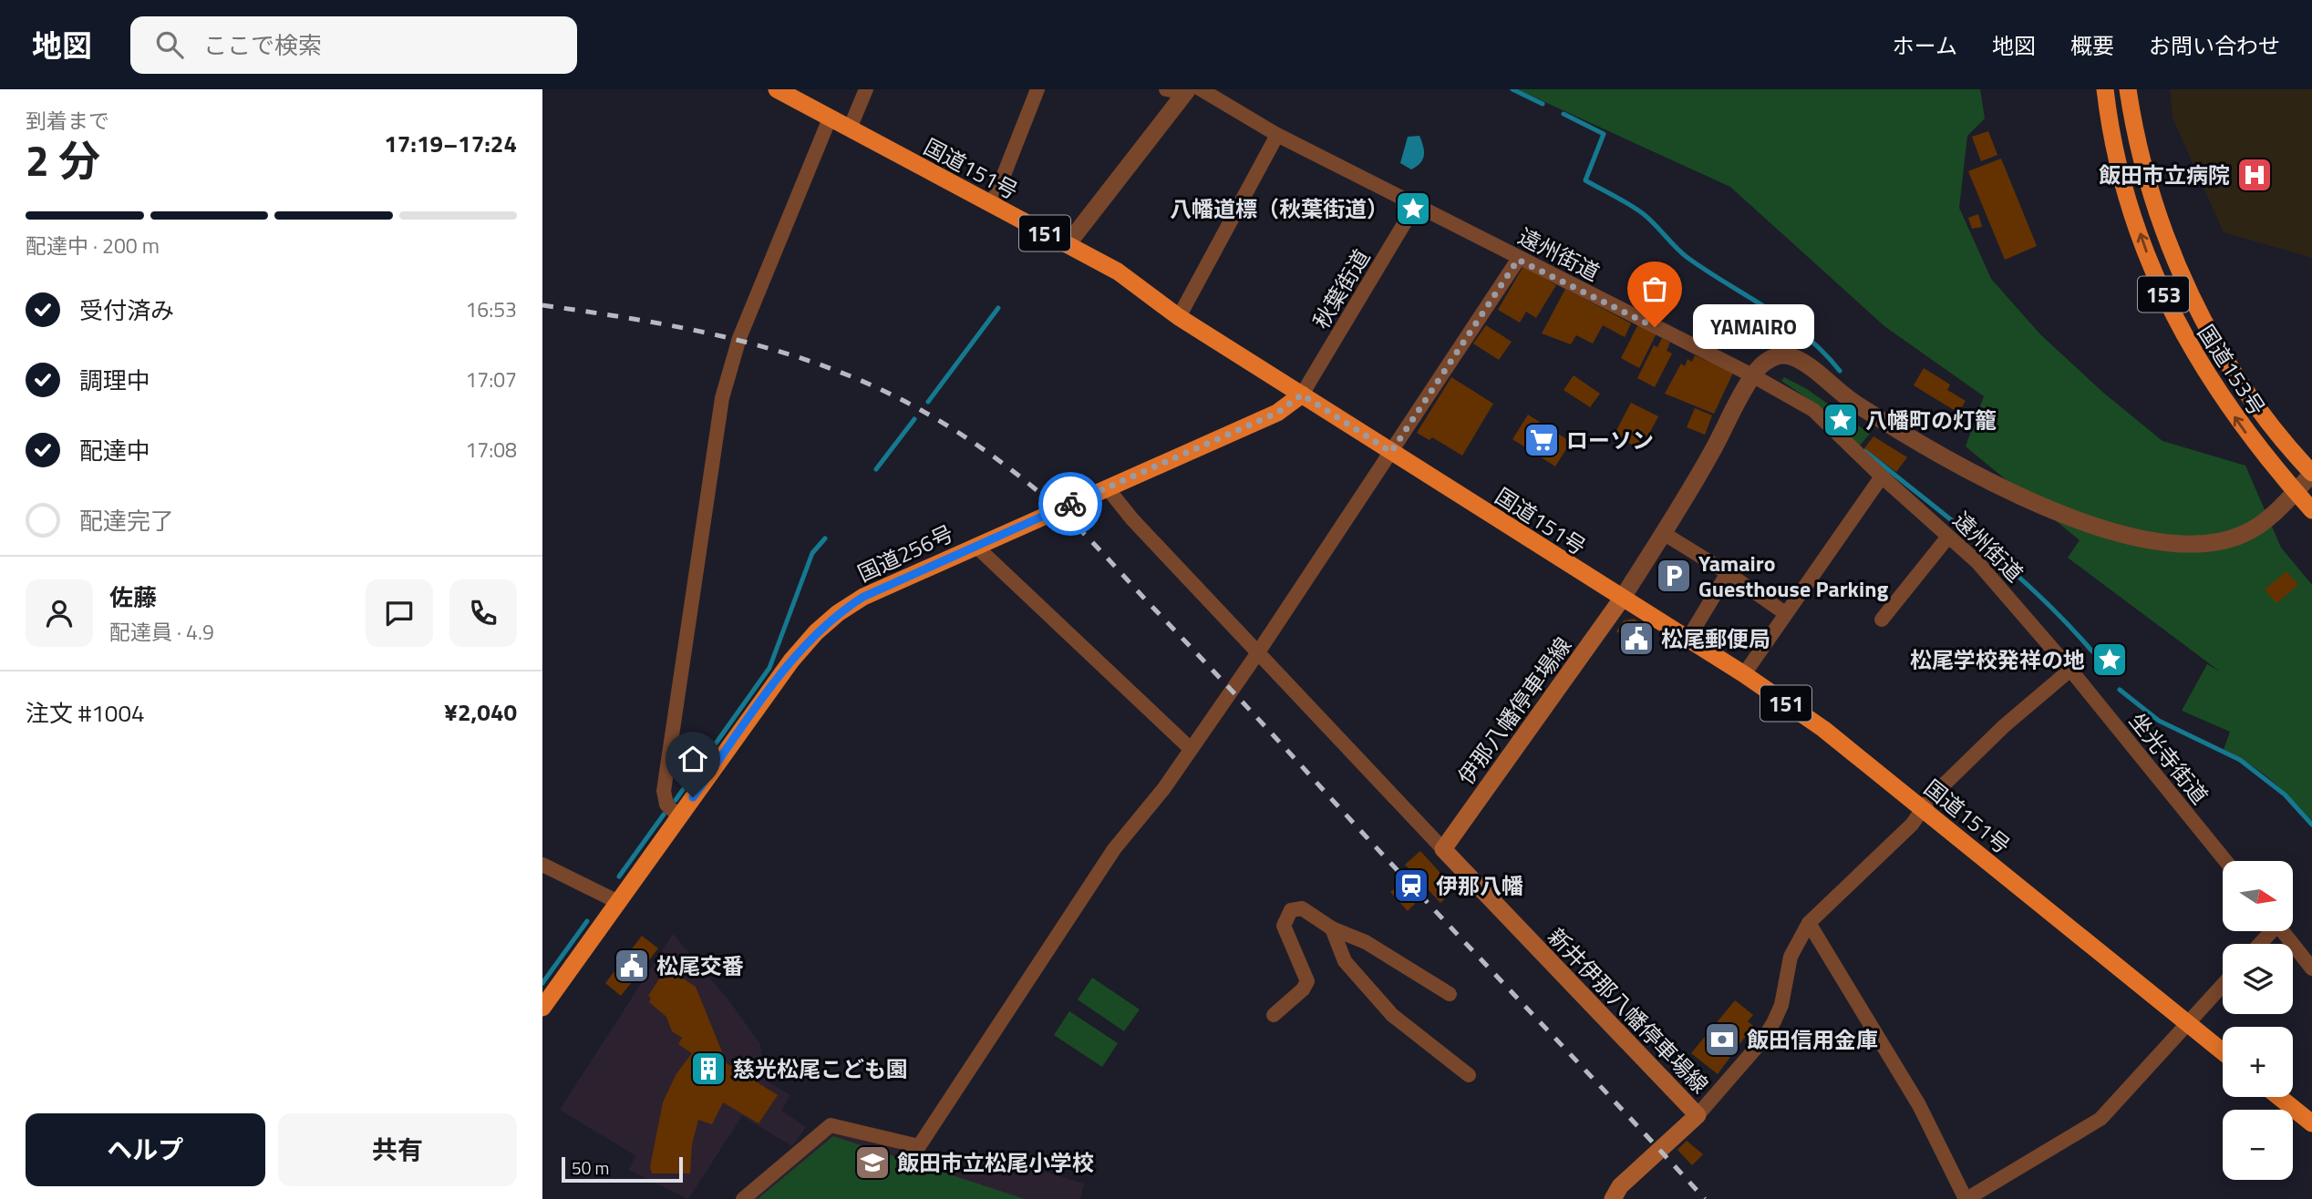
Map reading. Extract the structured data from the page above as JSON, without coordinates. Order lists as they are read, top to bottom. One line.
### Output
{"streets":{"highway":["国道151号","151","153","国道153号","国道256号"],"main road":["伊那八幡停車場線","新井伊那八幡停車場線"],"street":["遠州街道","秋葉街道","坐光寺街道"]},"crossings":[["国道151号","秋葉街道"],["国道151号","国道256号"],["国道151号","伊那八幡停車場線"],["遠州街道","秋葉街道"],["遠州街道","坐光寺街道"],["秋葉街道","国道256号"],["伊那八幡停車場線","新井伊那八幡停車場線"]],"places":{"hospital":["飯田市立病院"],"place":["八幡道標（秋葉街道）","八幡町の灯籠","松尾学校発祥の地"],"other":["YAMAIRO"],"supermarket":["ローソン"],"parking":["Yamairo Guesthouse Parking"],"public building":["松尾郵便局","松尾交番"],"station":["伊那八幡"],"bank":["飯田信用金庫"],"building":["慈光松尾こども園"],"school or university":["飯田市立松尾小学校"]},"scale_bar":"50 m","north":"right","page":{"header":"地図","search":"ここで検索","nav":["ホーム","地図","概要","お問い合わせ"],"heading":["2 分","到着まで","17:19–17:24"],"panel":["佐藤","配達員 · 4.9","注文 #1004","¥2,040"],"bar":"配達中 · 200 m","list":[["受付済み","16:53"],["調理中","17:07"],["配達中","17:08"],"配達完了"],"bubble":"YAMAIRO","map_buttons":["+","−"],"buttons":["ヘルプ","共有"],"scale":"50 m"}}
